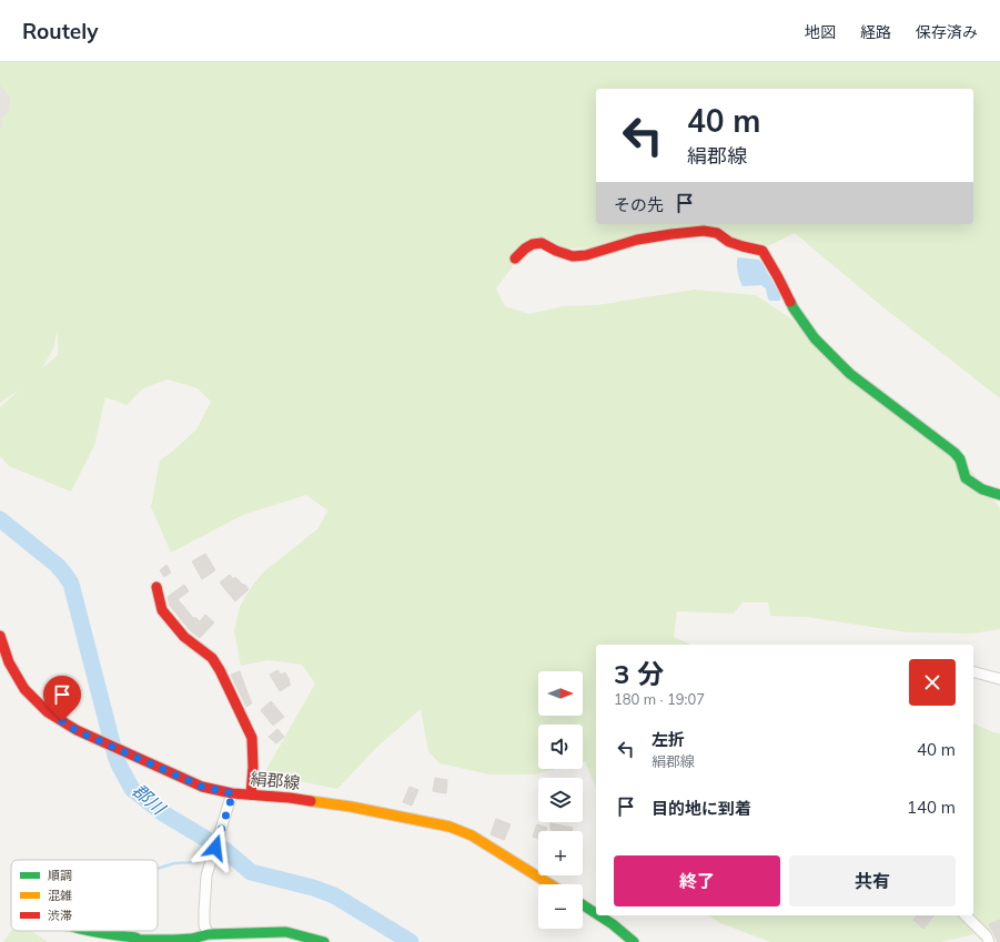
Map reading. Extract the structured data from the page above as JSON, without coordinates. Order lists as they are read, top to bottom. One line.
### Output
{"streets":{"street":["絹郡線"]},"water":["郡川"],"legend":["順調","混雑","渋滞"],"north":"right","page":{"header":"Routely","nav":["地図","経路","保存済み"],"turn":["40 m","絹郡線"],"then":"その先","heading":["3 分","180 m · 19:07"],"map_buttons":["+","−"],"list":[{"name":"左折","note":"絹郡線","value":"40 m"},{"name":"目的地に到着","value":"140 m"}],"buttons":["終了","共有"]}}
